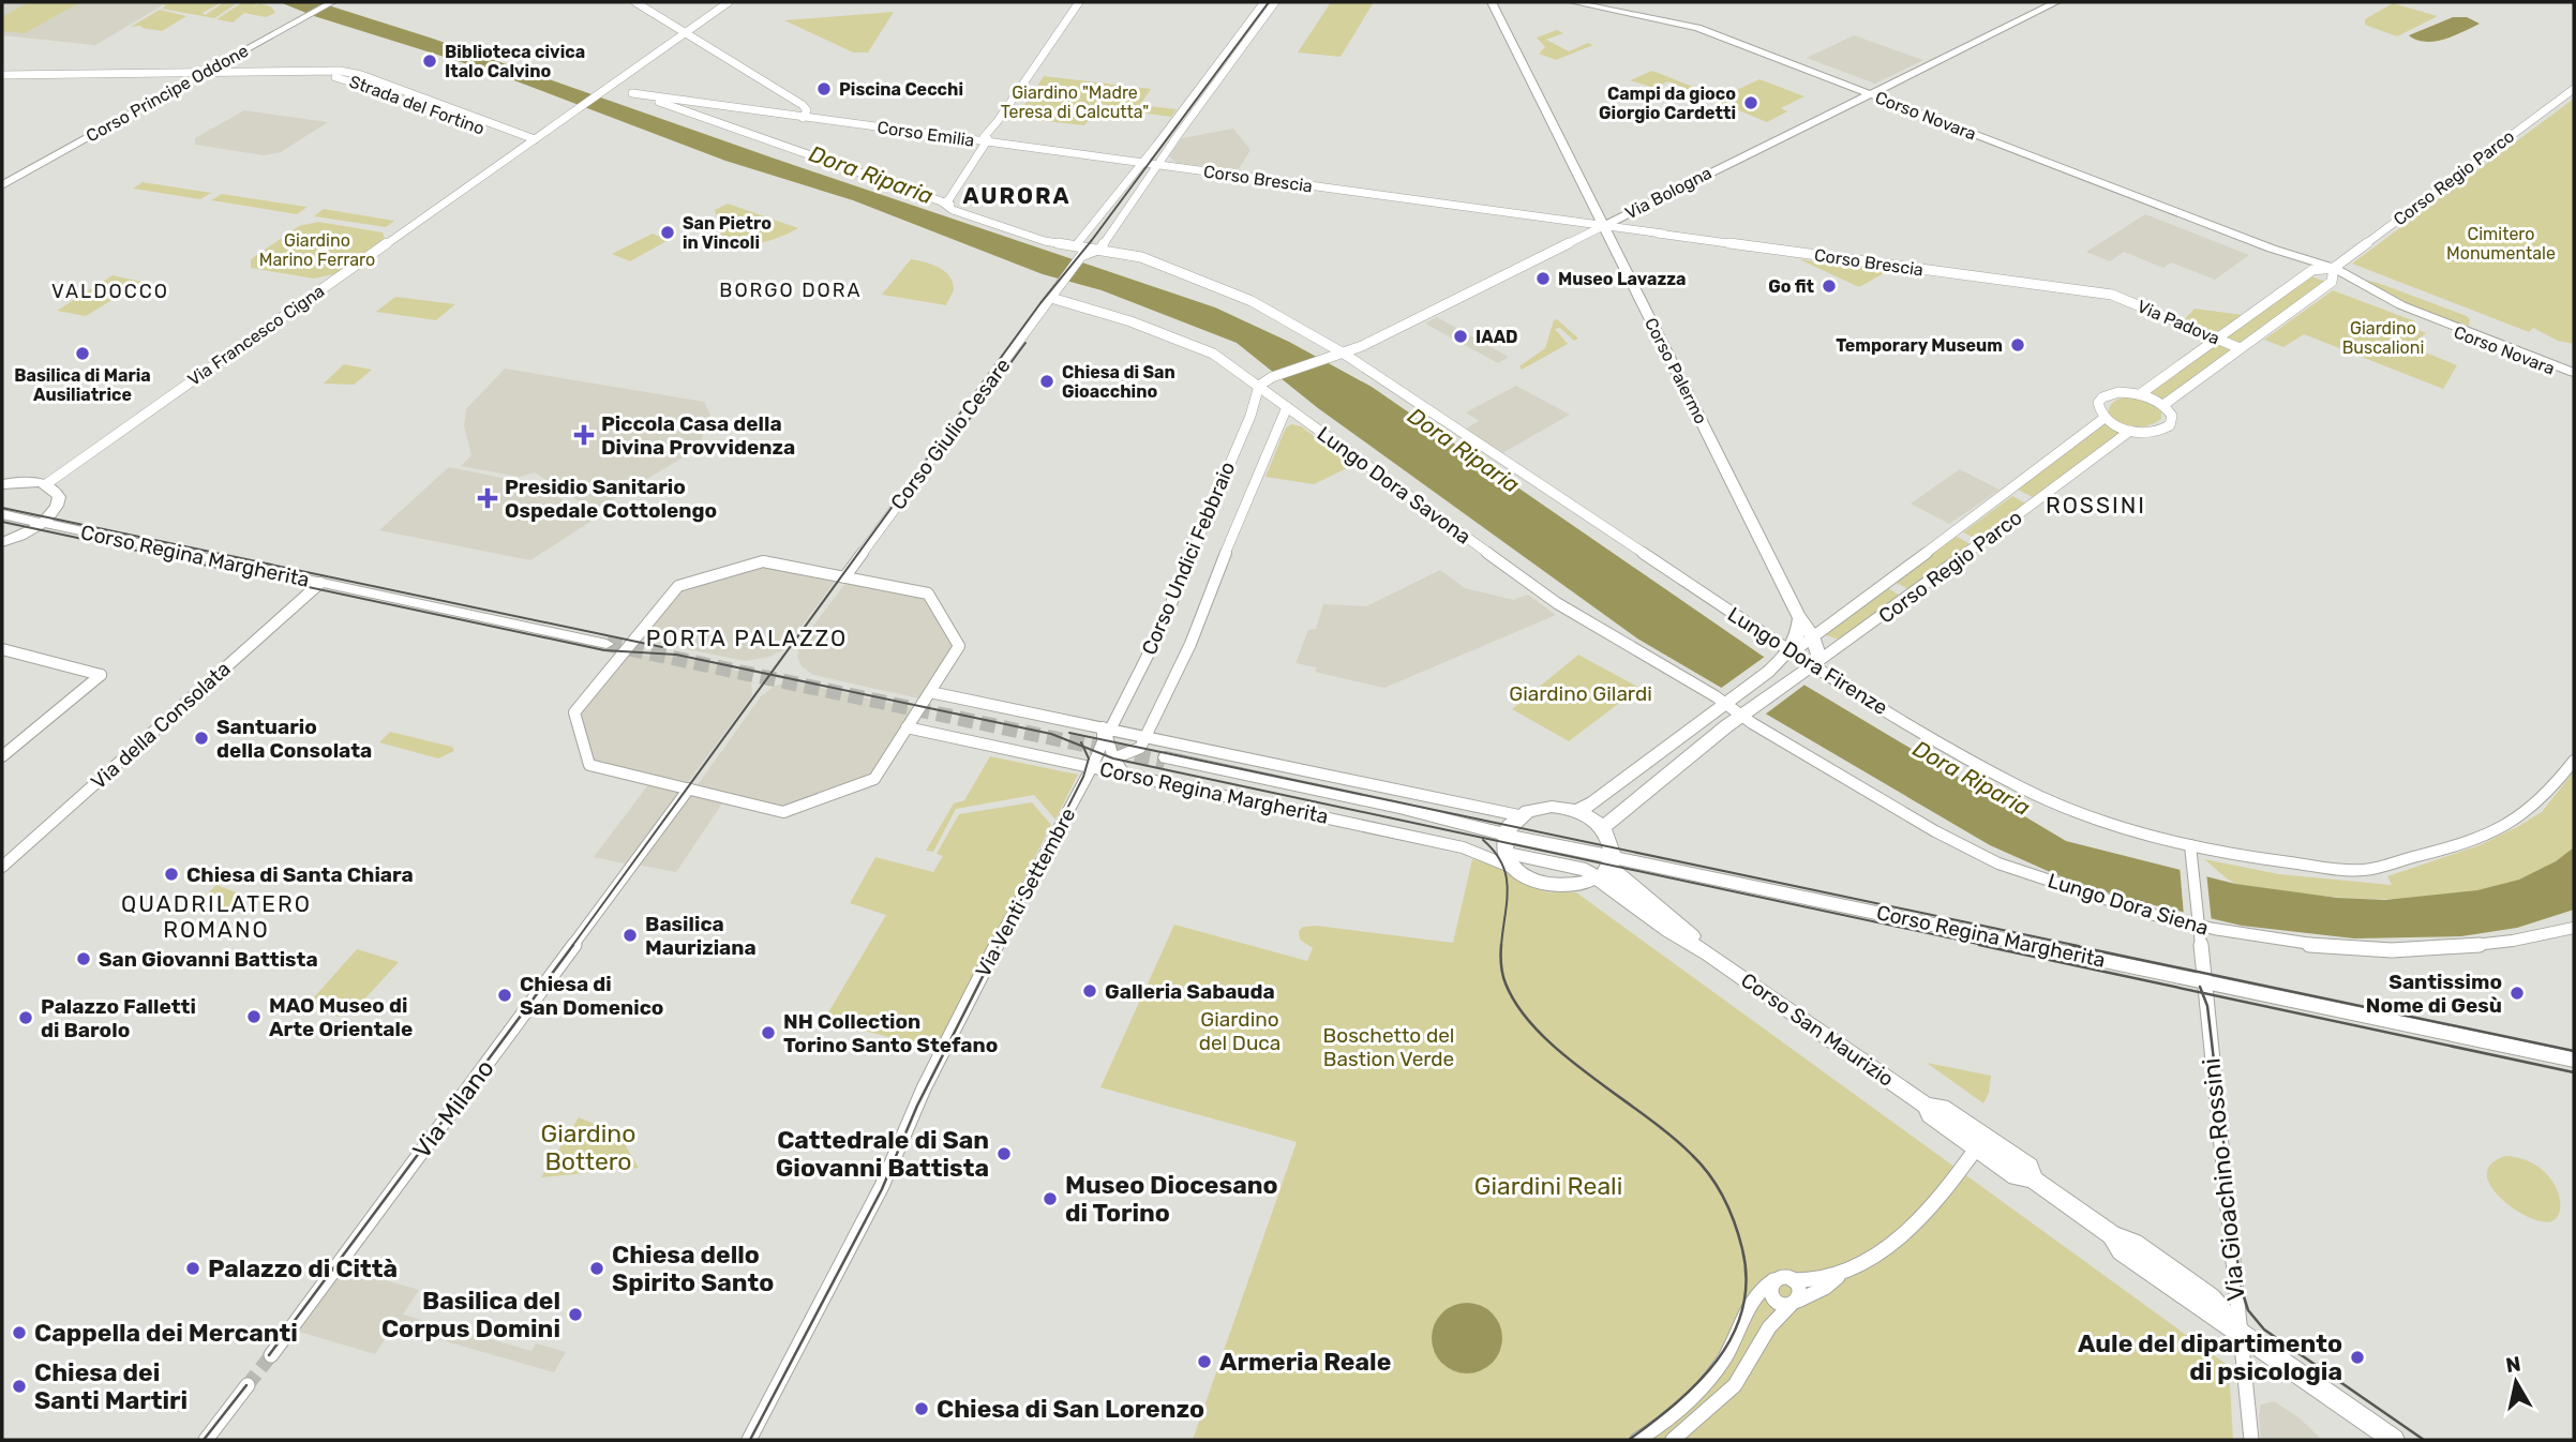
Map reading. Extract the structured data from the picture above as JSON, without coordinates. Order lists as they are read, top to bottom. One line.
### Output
{"streets":{"main road":["Corso Principe Oddone","Corso Novara","Via Bologna","Corso Palermo","Corso Regina Margherita","Corso San Maurizio"],"street":["Strada del Fortino","Corso Emilia","Corso Regio Parco","Corso Brescia","Via Padova","Via Francesco Cigna","Corso Giulio Cesare","Lungo Dora Savona","Corso Undici Febbraio","Lungo Dora Firenze","Via della Consolata","Via Venti Settembre","Lungo Dora Siena","Via Milano","Via Gioachino Rossini"]},"crossings":[["Corso Principe Oddone","Strada del Fortino"],["Strada del Fortino","Via Francesco Cigna"],["Corso Novara","Corso Regio Parco"],["Corso Novara","Via Bologna"],["Corso Emilia","Corso Brescia"],["Corso Emilia","Via Francesco Cigna"],["Corso Emilia","Lungo Dora Firenze"],["Corso Regio Parco","Via Padova"],["Corso Regio Parco","Corso Palermo"],["Corso Regio Parco","Lungo Dora Firenze"],["Corso Brescia","Via Bologna"],["Corso Brescia","Via Padova"],["Corso Brescia","Corso Palermo"],["Via Bologna","Corso Palermo"],["Via Bologna","Lungo Dora Savona"],["Via Bologna","Corso Undici Febbraio"],["Via Bologna","Lungo Dora Firenze"],["Corso Giulio Cesare","Lungo Dora Savona"],["Lungo Dora Savona","Corso Undici Febbraio"],["Lungo Dora Savona","Lungo Dora Siena"],["Corso Regina Margherita","Corso Undici Febbraio"],["Corso Regina Margherita","Via della Consolata"],["Corso Regina Margherita","Via Venti Settembre"],["Corso Regina Margherita","Corso San Maurizio"],["Corso Regina Margherita","Via Gioachino Rossini"],["Corso Undici Febbraio","Via Venti Settembre"],["Lungo Dora Firenze","Via Gioachino Rossini"],["Lungo Dora Siena","Via Gioachino Rossini"],["Corso San Maurizio","Via Gioachino Rossini"]],"districts":["AURORA","BORGO DORA","VALDOCCO","ROSSINI","PORTA PALAZZO","QUADRILATERO ROMANO"],"water":["Dora Riparia"],"parks":["Giardino \"Madre Teresa di Calcutta\"","Cimitero Monumentale","Giardino Marino Ferraro","Giardino Buscalioni","Giardino Gilardi","Giardino del Duca","Boschetto del Bastion Verde","Giardino Bottero","Giardini Reali"],"places":{"other":["Biblioteca civica Italo Calvino","Piscina Cecchi","Campi da gioco Giorgio Cardetti","San Pietro in Vincoli","Museo Lavazza","Go fit","IAAD","Temporary Museum","Basilica di Maria Ausiliatrice","Chiesa di San Gioacchino","Santuario della Consolata","Chiesa di Santa Chiara","Basilica Mauriziana","San Giovanni Battista","Galleria Sabauda","Santissimo Nome di Gesù","Chiesa di San Domenico","MAO Museo di Arte Orientale","Palazzo Falletti di Barolo","NH Collection Torino Santo Stefano","Cattedrale di San Giovanni Battista","Museo Diocesano di Torino","Palazzo di Città","Chiesa dello Spirito Santo","Basilica del Corpus Domini","Cappella dei Mercanti","Aule del dipartimento di psicologia","Armeria Reale","Chiesa dei Santi Martiri","Chiesa di San Lorenzo"],"health":["Piccola Casa della Divina Provvidenza","Presidio Sanitario Ospedale Cottolengo"]},"north":"top"}
